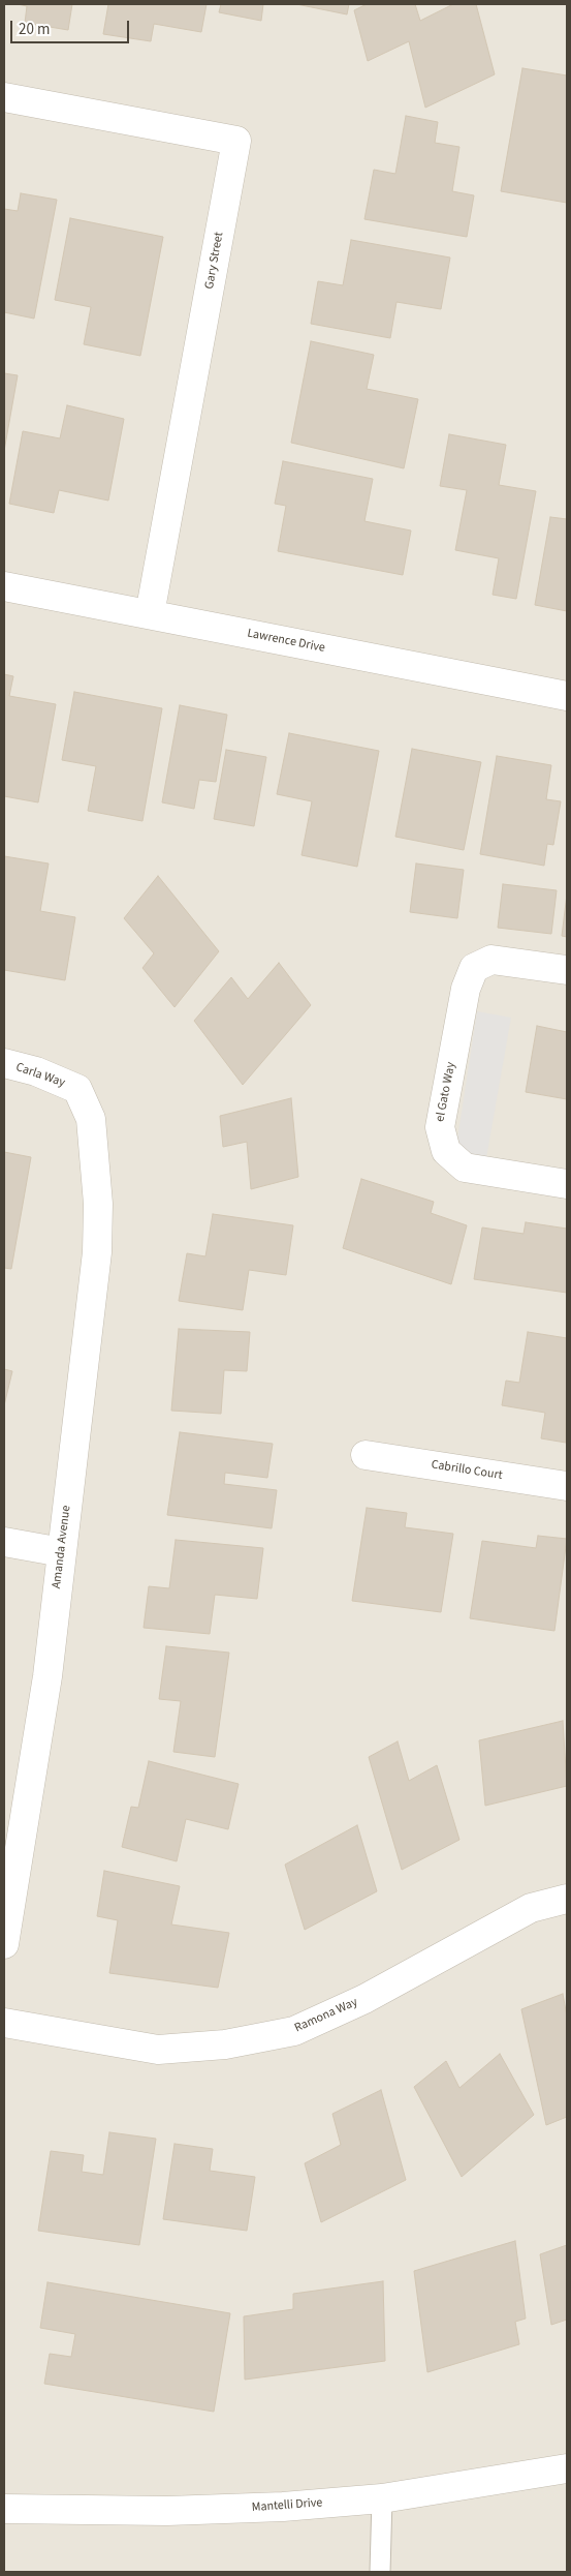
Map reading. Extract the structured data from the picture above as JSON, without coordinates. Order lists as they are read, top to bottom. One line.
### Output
{"streets":{"street":["Gary Street","Lawrence Drive","Carla Way","el Gato Way","Cabrillo Court","Amanda Avenue","Ramona Way","Mantelli Drive"]},"crossings":[["Gary Street","Lawrence Drive"],["Carla Way","Amanda Avenue"]],"scale_bar":"20 m"}
